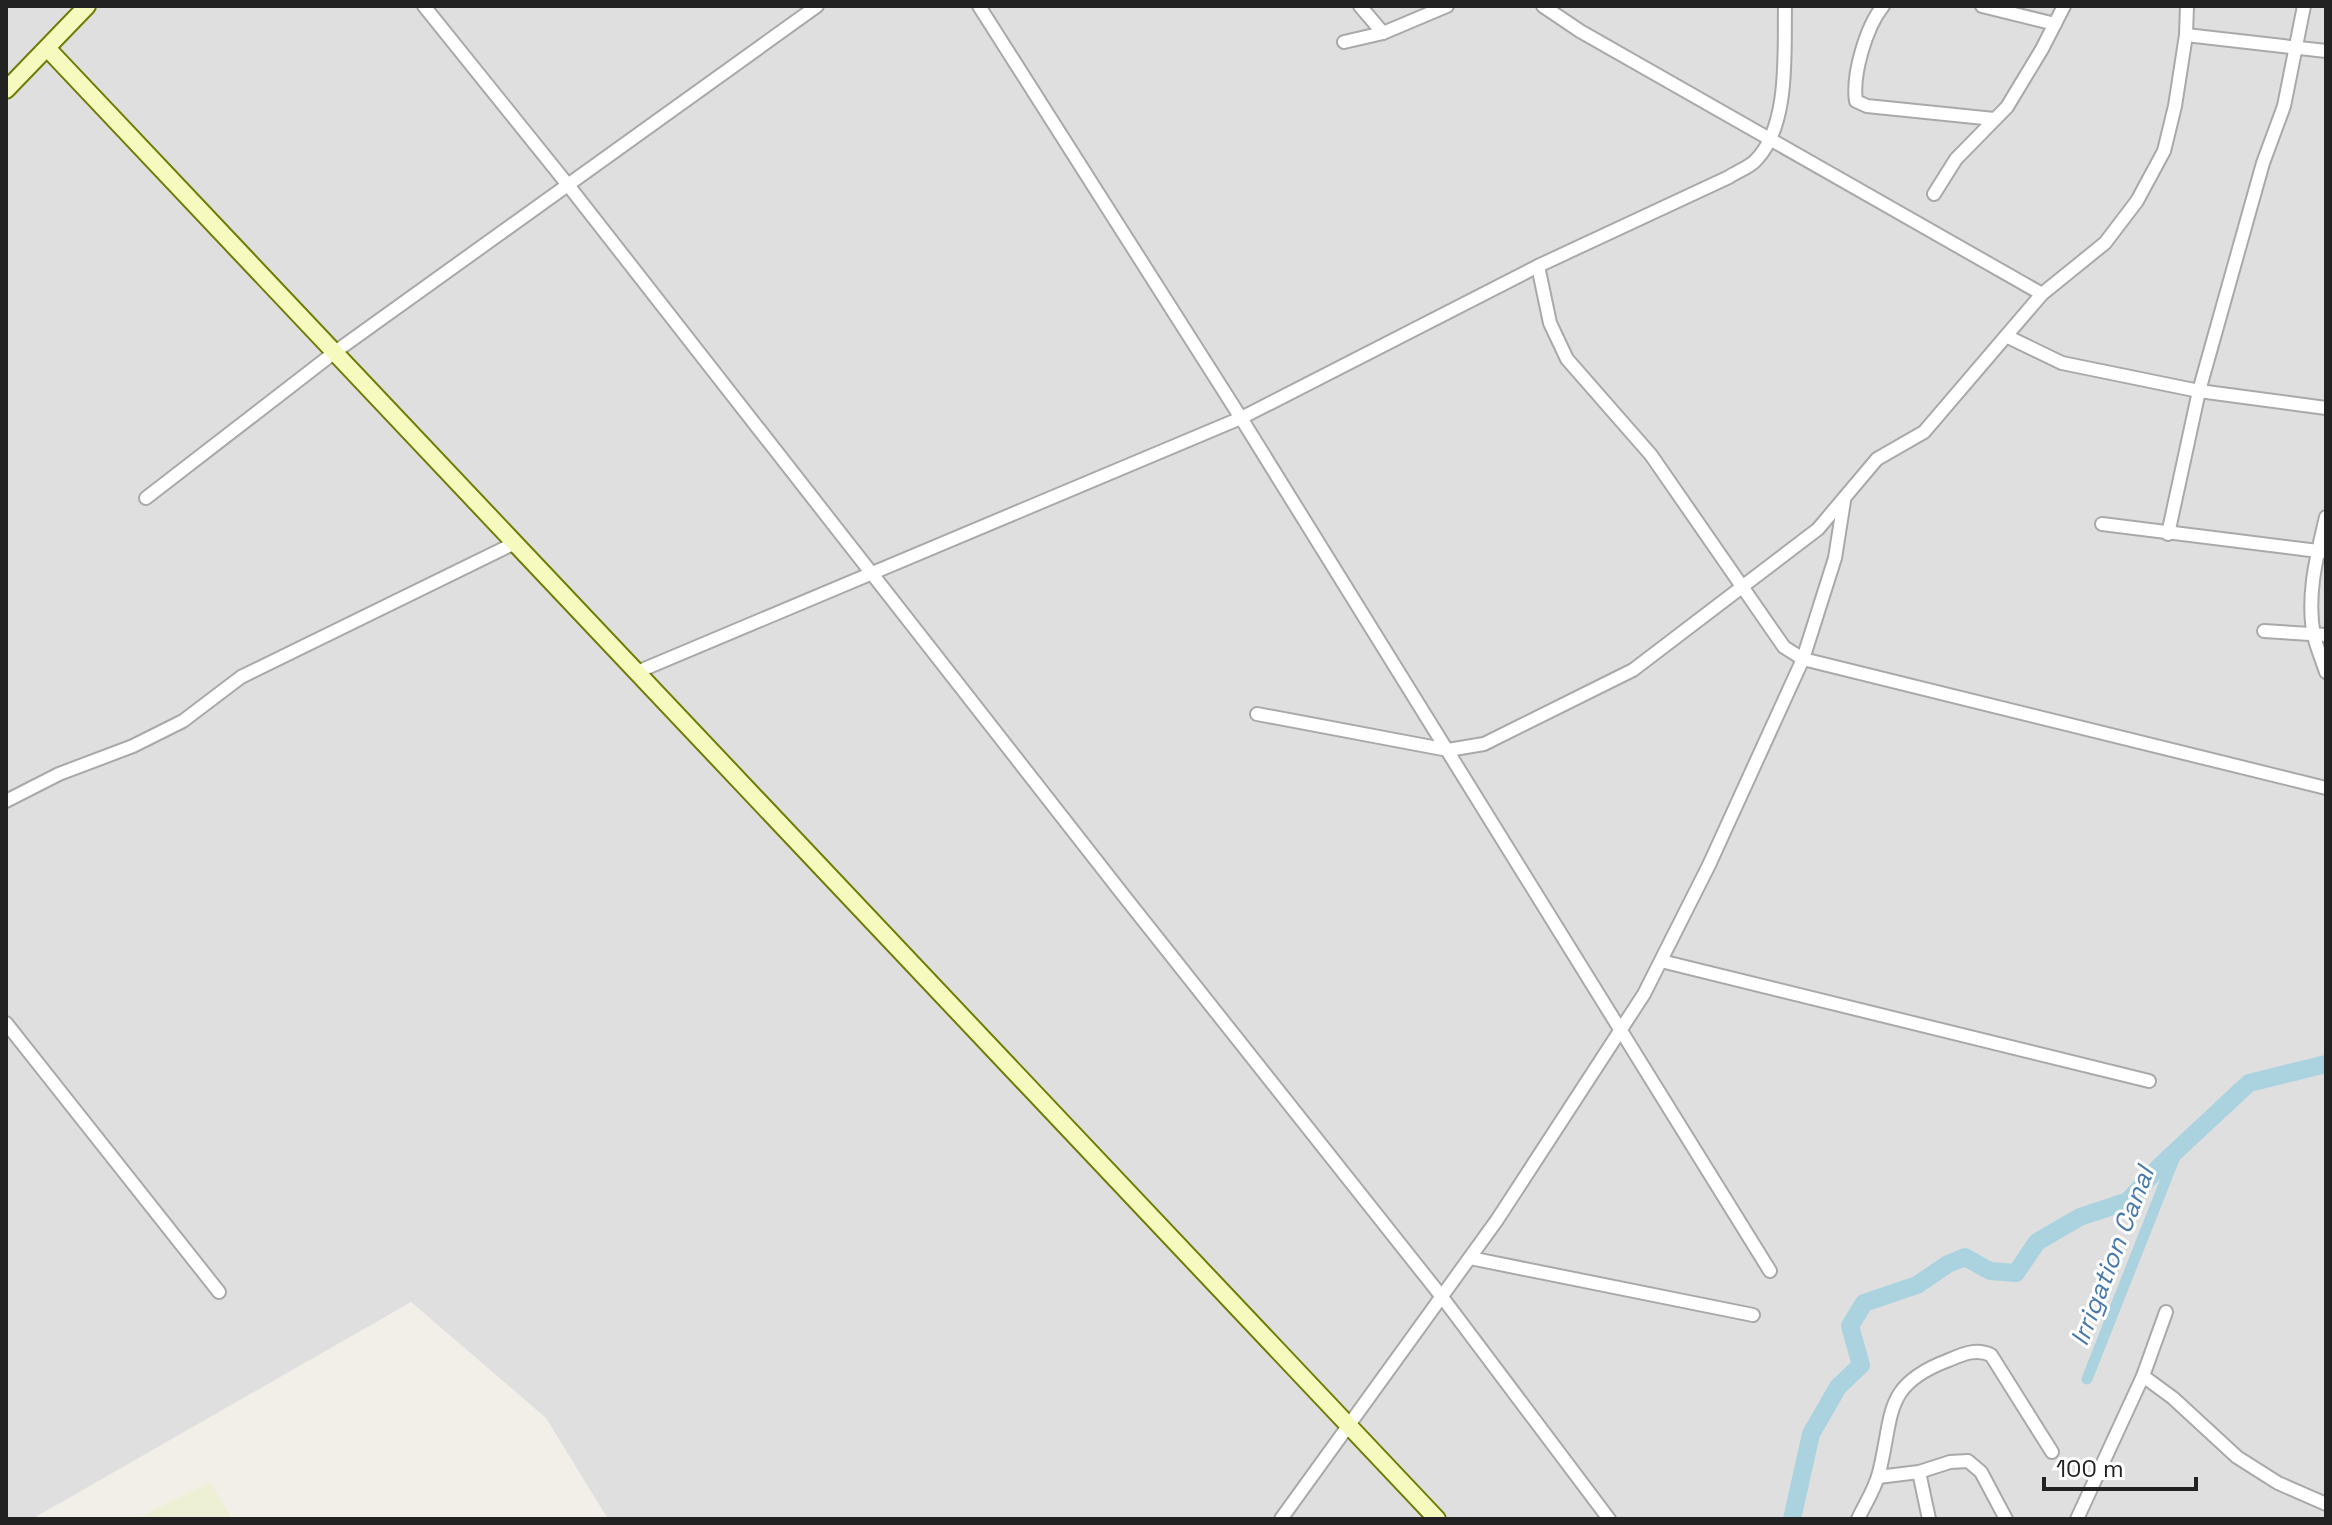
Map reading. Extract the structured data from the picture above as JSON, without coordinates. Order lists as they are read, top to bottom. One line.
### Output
{"water":["Irrigation Canal"],"scale_bar":"100 m"}
